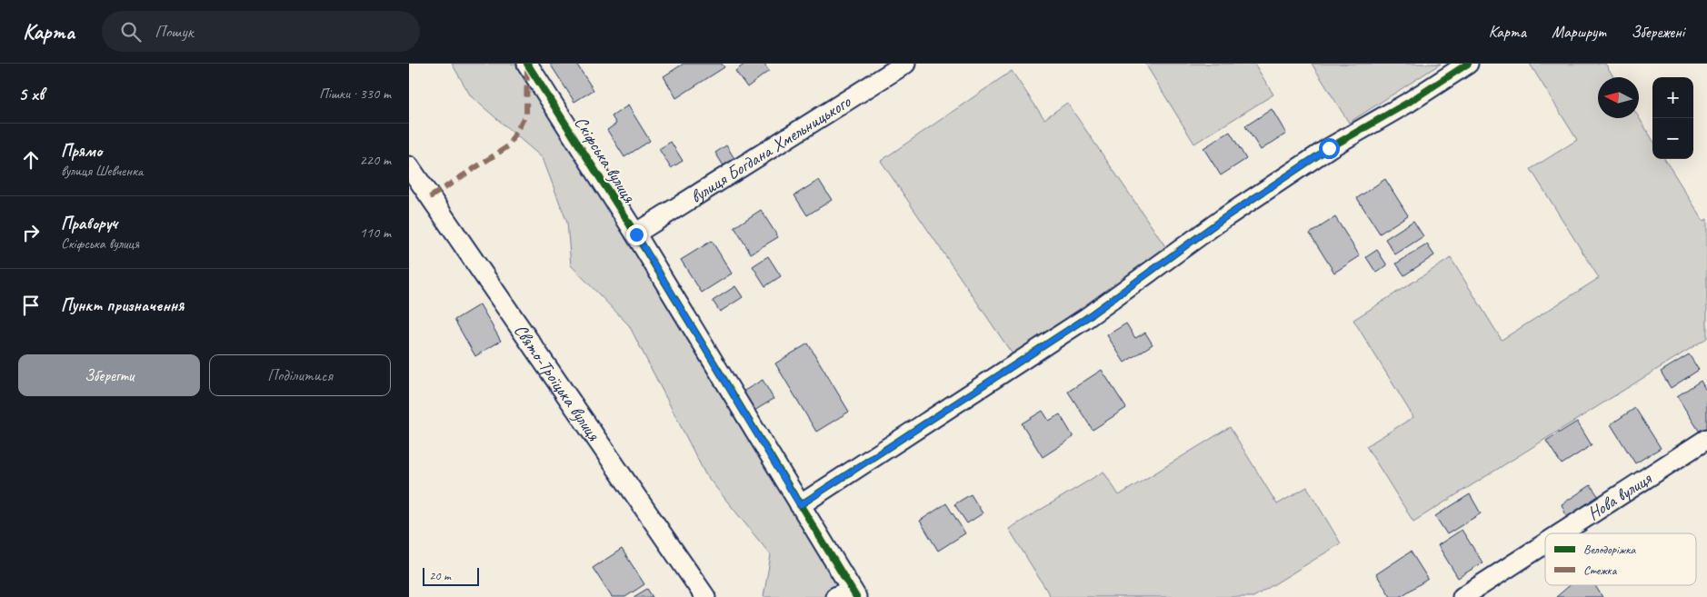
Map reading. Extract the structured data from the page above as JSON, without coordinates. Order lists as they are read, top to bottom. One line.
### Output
{"streets":{"street":["вулиця Богдана Хмельницького","Скіфська вулиця","Свято-Троїцька вулиця","Нова вулиця"]},"crossings":[["вулиця Богдана Хмельницького","Скіфська вулиця"]],"legend":["Велодоріжка","Стежка"],"scale_bar":"20 m","north":"left","page":{"header":"Карта","search":"Пошук","nav":["Карта","Маршрут","Збережені"],"heading":["5 хв","Пішки · 330 m"],"map_buttons":["+","−"],"list":[["Прямо","вулиця Шевченка","220 m"],["Праворуч","Скіфська вулиця","110 m"],"Пункт призначення"],"buttons":["Зберегти","Поділитися"],"scale":"20 m"}}
